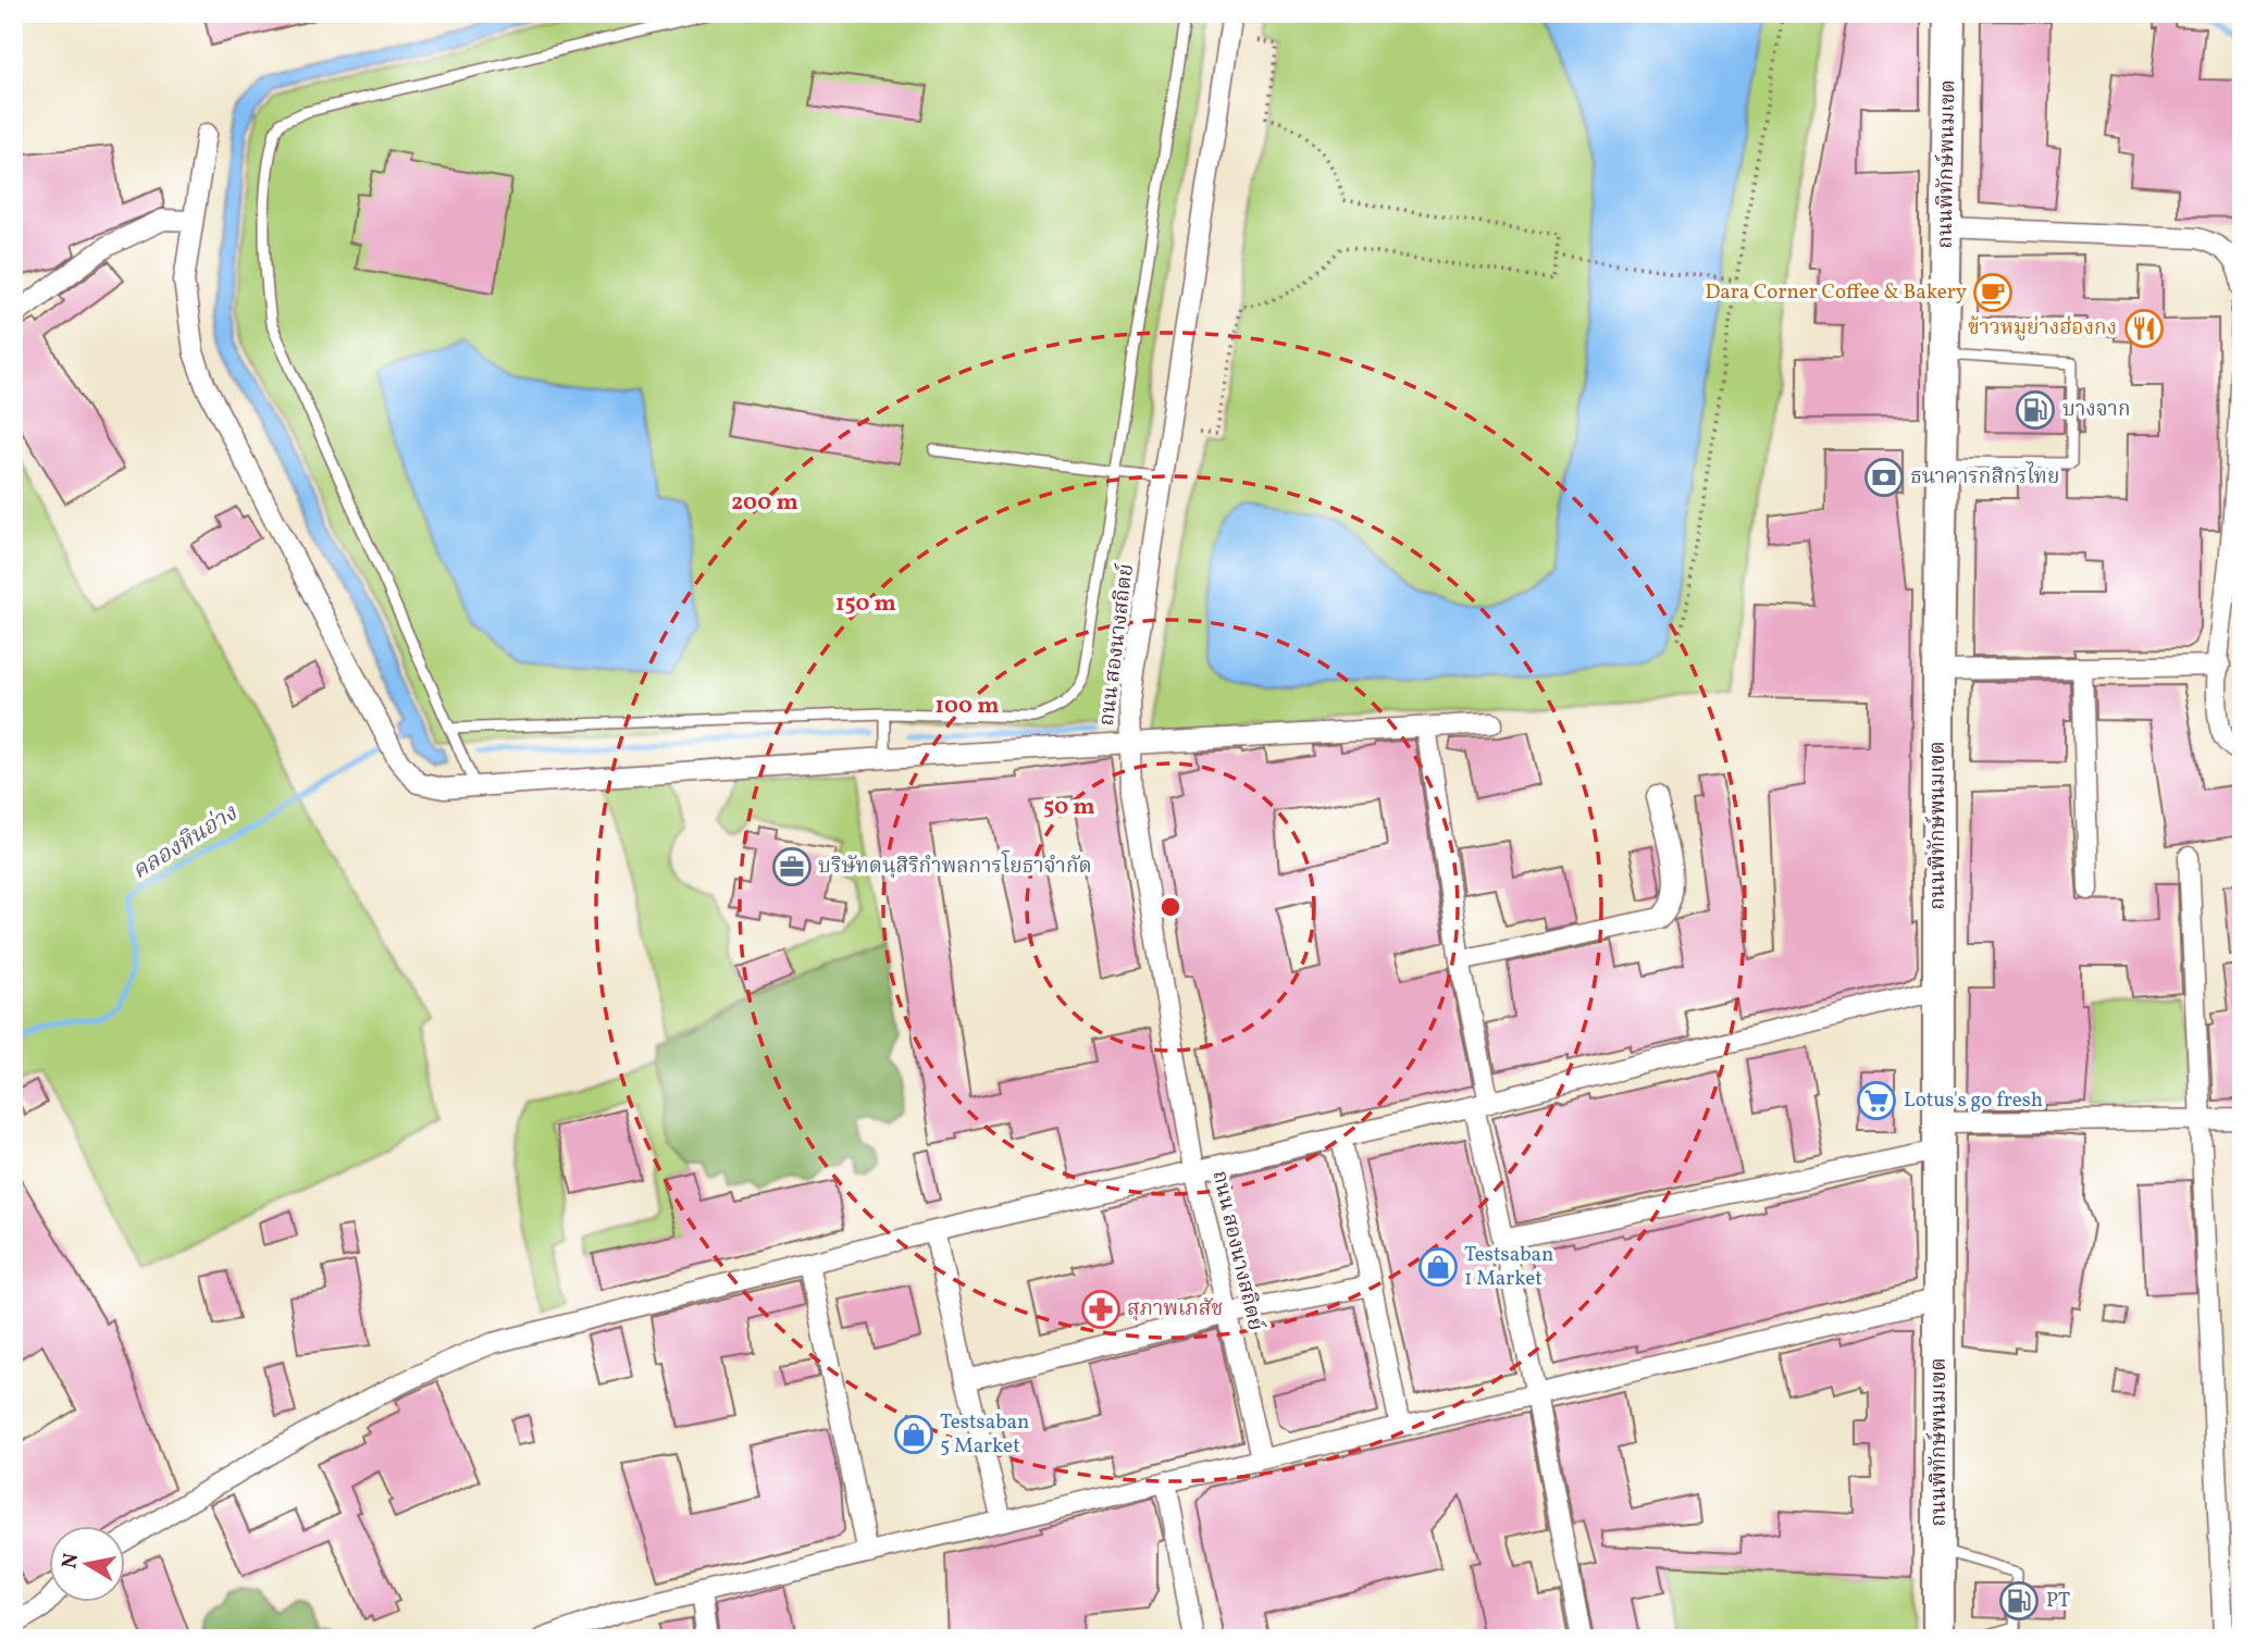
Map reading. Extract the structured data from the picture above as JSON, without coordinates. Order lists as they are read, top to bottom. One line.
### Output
{"streets":{"main road":["ถนนพิทักษ์พนมเขต"],"street":["ถนน สองนางสถิตย์"]},"water":["คลองหินอ่าง"],"places":{"cafe":["Dara Corner Coffee & Bakery"],"restaurant":["ข้าวหมูย่างฮ่องกง"],"fuel station":["บางจาก","PT"],"bank":["ธนาคารกสิกรไทย"],"office":["บริษัทดนุสิริกำพลการโยธาจำกัด"],"supermarket":["Lotus's go fresh"],"shop":["Testsaban 1 Market","Testsaban 5 Market"],"pharmacy":["สุภาพเภสัช"]},"north":"left","rings":["200 m","150 m","100 m","50 m"]}
